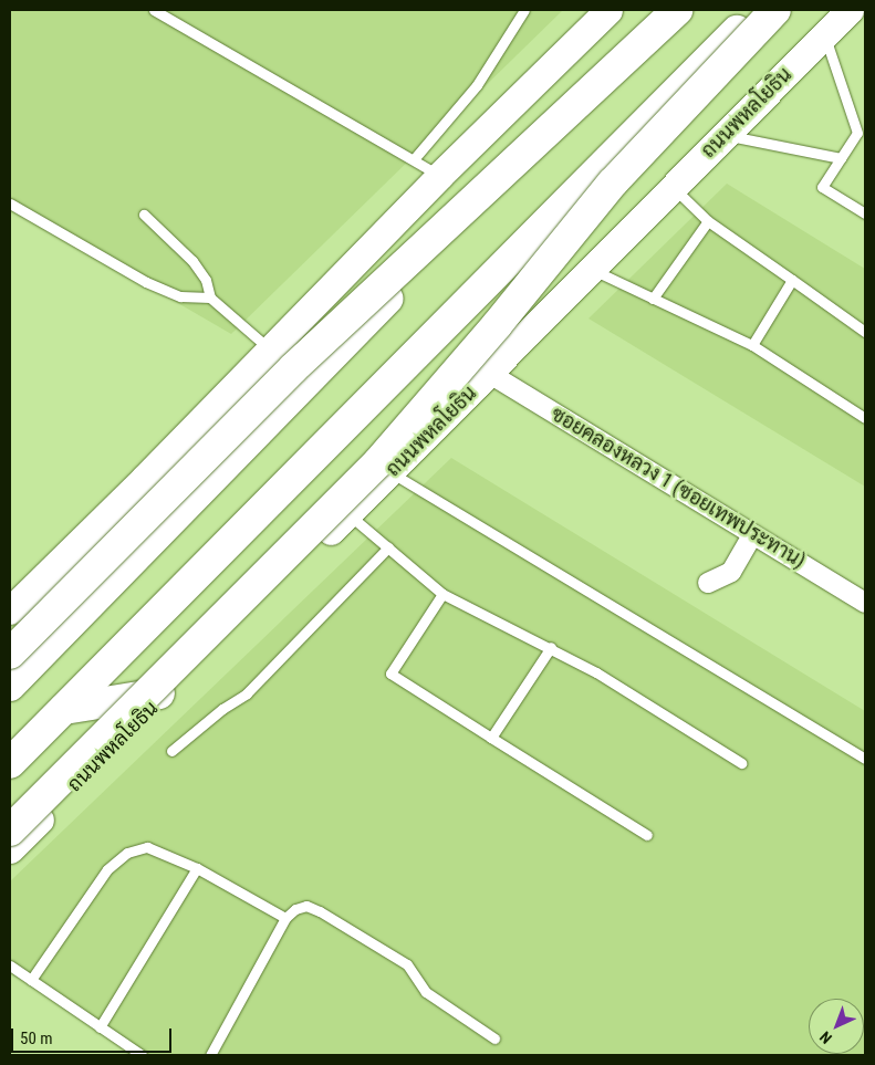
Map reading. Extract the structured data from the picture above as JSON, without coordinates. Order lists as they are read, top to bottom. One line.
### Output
{"streets":{"main road":["ถนนพหลโยธิน"],"street":["ซอยคลองหลวง 1 (ซอยเทพประทาน)"]},"crossings":[["ถนนพหลโยธิน","ซอยคลองหลวง 1 (ซอยเทพประทาน)"]],"scale_bar":"50 m","north":"bottom left"}
